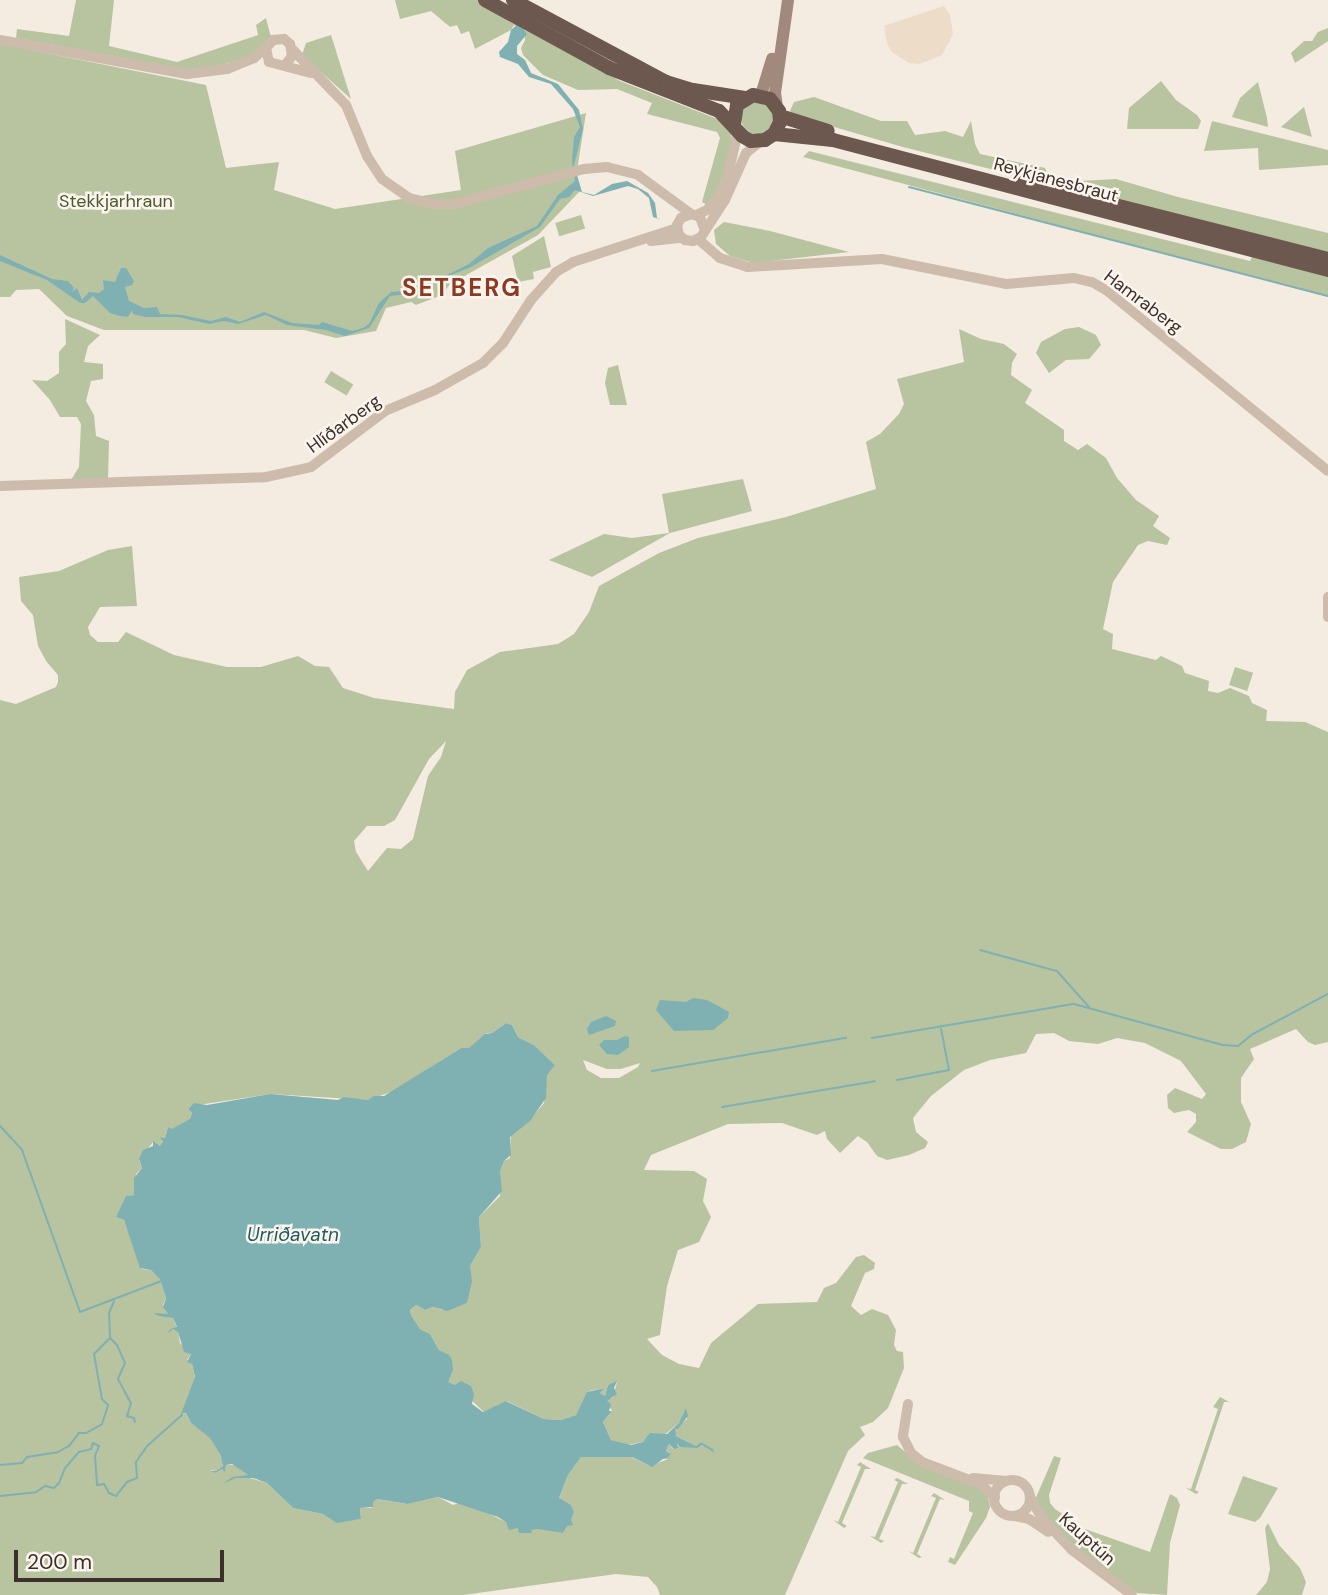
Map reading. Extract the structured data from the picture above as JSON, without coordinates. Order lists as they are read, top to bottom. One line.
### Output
{"streets":{"highway":["Reykjanesbraut"],"street":["Hamraberg","Hlíðarberg","Kauptún"]},"crossings":[["Hamraberg","Hlíðarberg"]],"districts":["SETBERG"],"water":["Urriðavatn"],"parks":["Stekkjarhraun"],"scale_bar":"200 m"}
